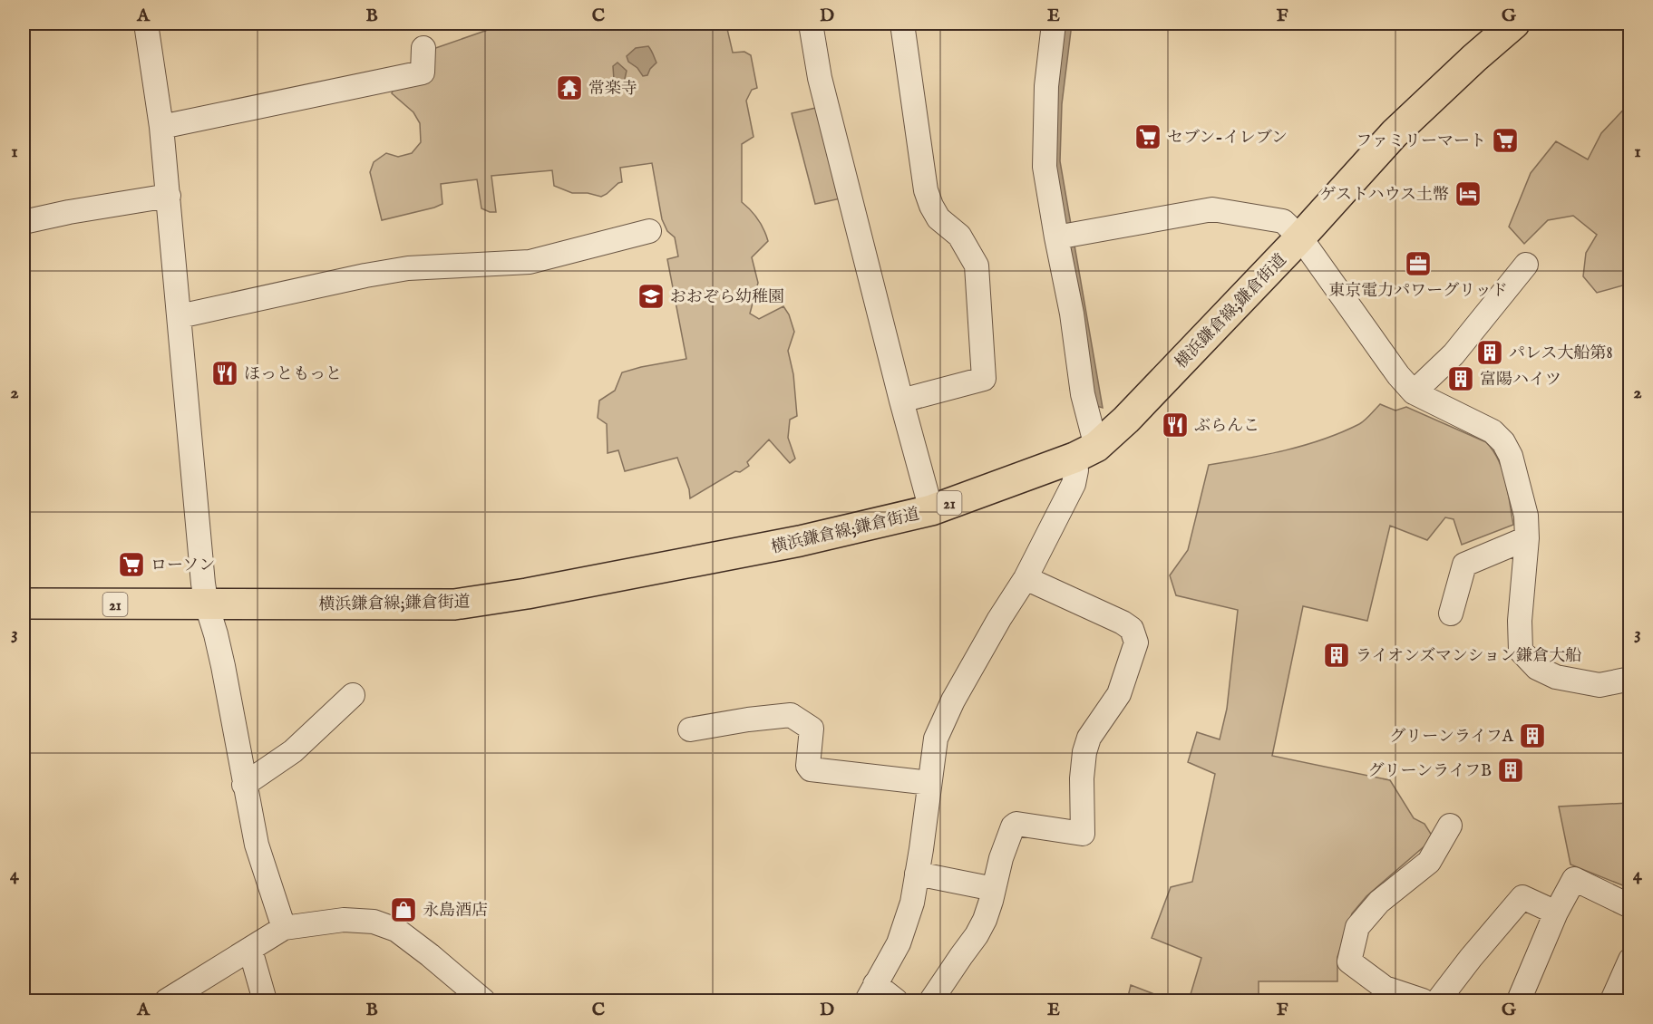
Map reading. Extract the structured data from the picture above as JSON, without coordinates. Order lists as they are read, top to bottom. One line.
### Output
{"streets":{"main road":["横浜鎌倉線;鎌倉街道","21"]},"places":{"temple":["常楽寺"],"supermarket":["セブン-イレブン","ファミリーマート","ローソン"],"hotel":["ゲストハウス土幣"],"office":["東京電力パワーグリッド"],"school or university":["おおぞら幼稚園"],"building":["パレス大船第8","富陽ハイツ","ライオンズマンション鎌倉大船","グリーンライフA","グリーンライフB"],"restaurant":["ほっともっと","ぶらんこ"],"shop":["永島酒店"]},"grid":{"columns":["A","B","C","D","E","F","G"],"rows":["1","2","3","4"]}}
